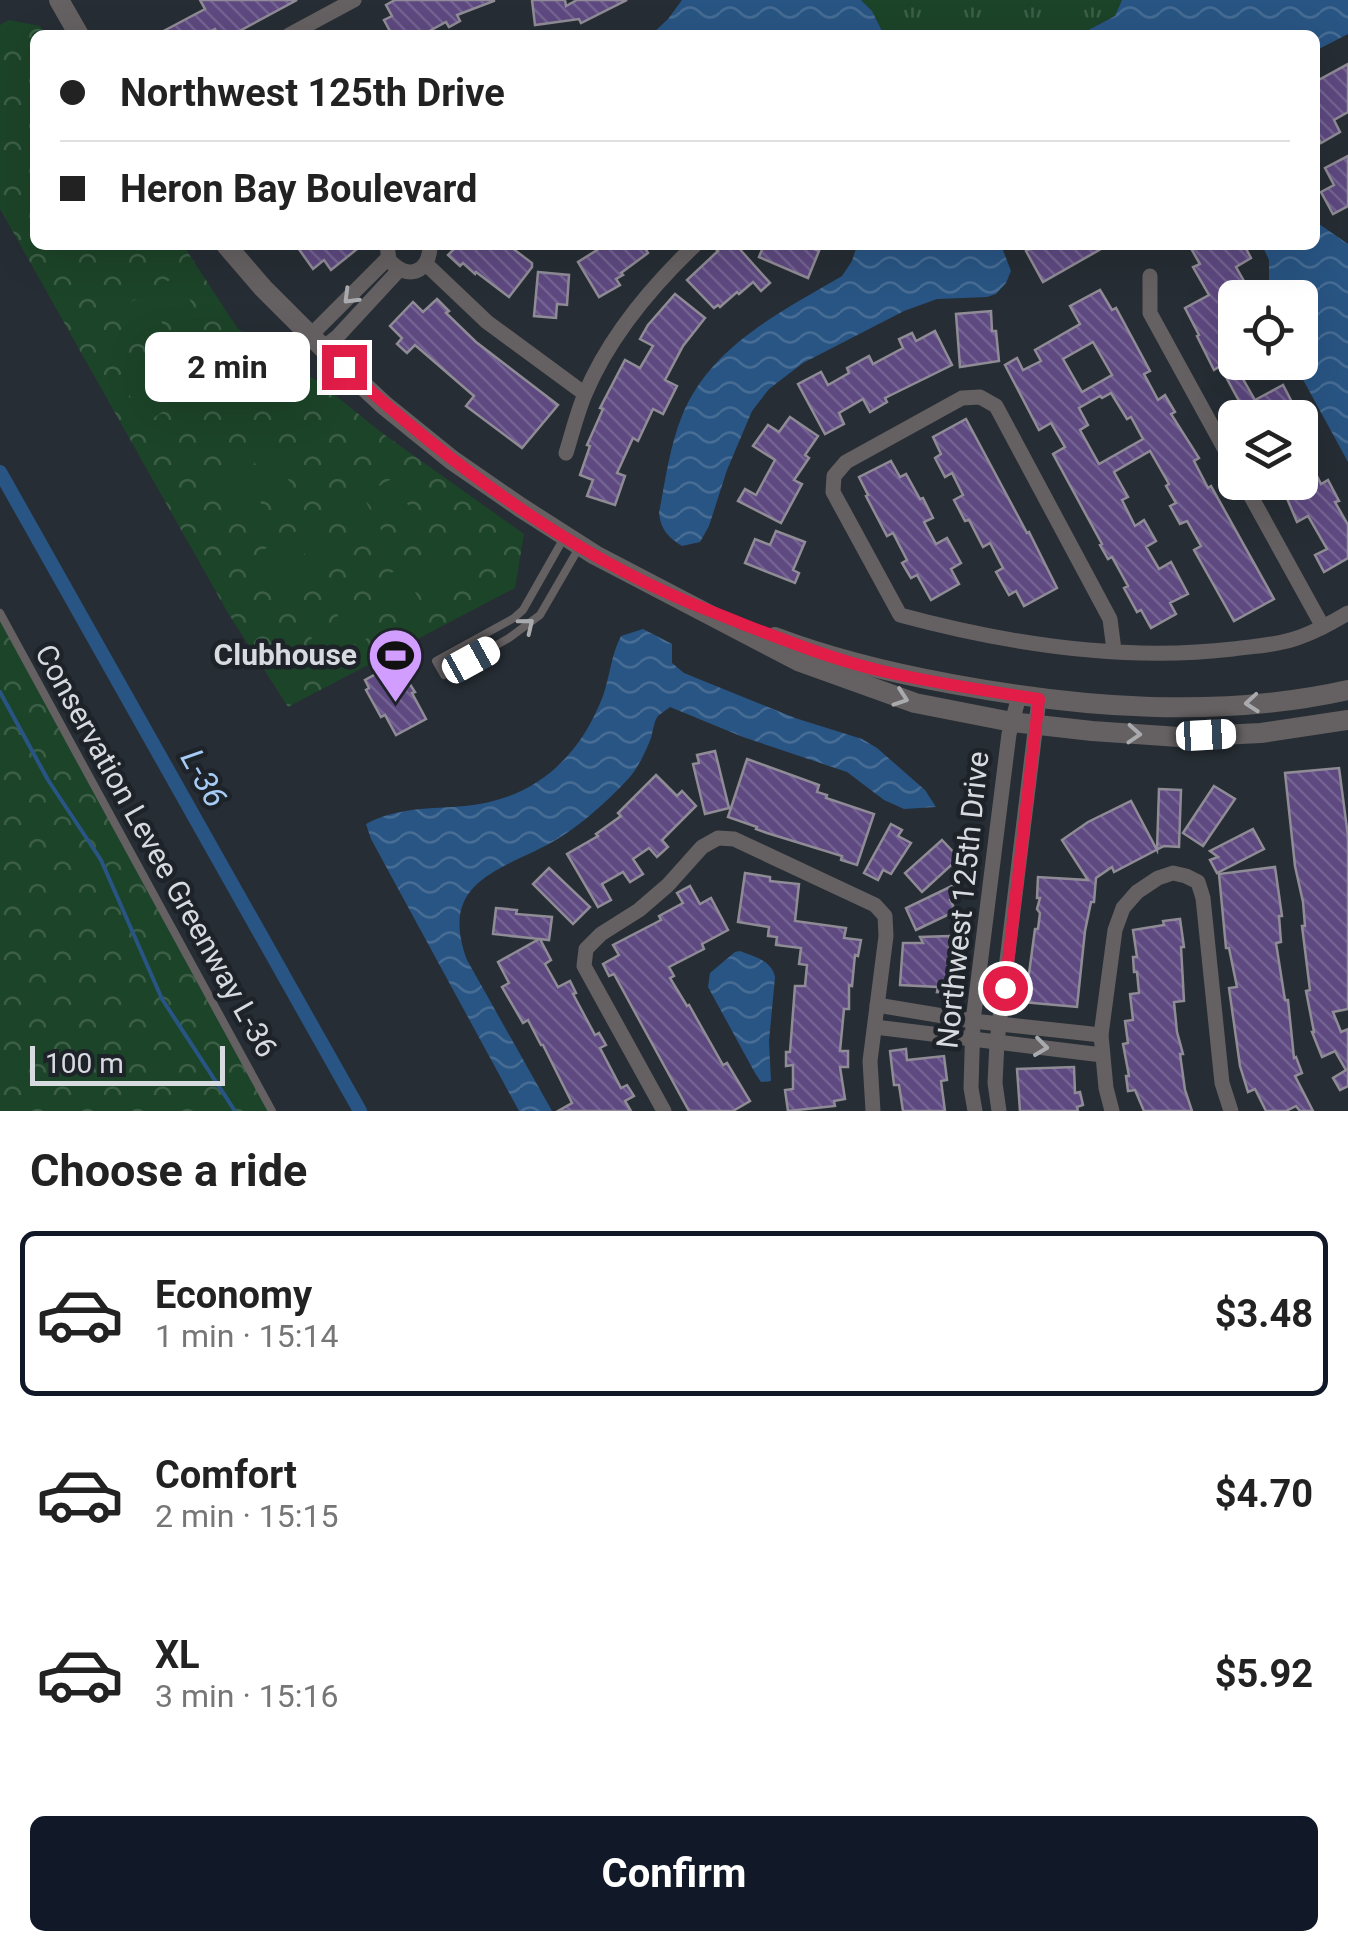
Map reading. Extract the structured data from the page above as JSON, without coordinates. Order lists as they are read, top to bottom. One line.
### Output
{"streets":{"street":["Northwest 125th Drive"],"lane":["Conservation Levee Greenway L-36"]},"water":["L-36"],"places":{"sports":["Clubhouse"]},"scale_bar":"100 m","page":{"banner":["Northwest 125th Drive","Heron Bay Boulevard"],"bubble":"2 min","scale":"100 m","heading":"Choose a ride","list":[{"name":"Economy","note":"1 min · 15:14","value":"$3.48"},{"name":"Comfort","note":"2 min · 15:15","value":"$4.70"},{"name":"XL","note":"3 min · 15:16","value":"$5.92"}],"buttons":"Confirm"}}
